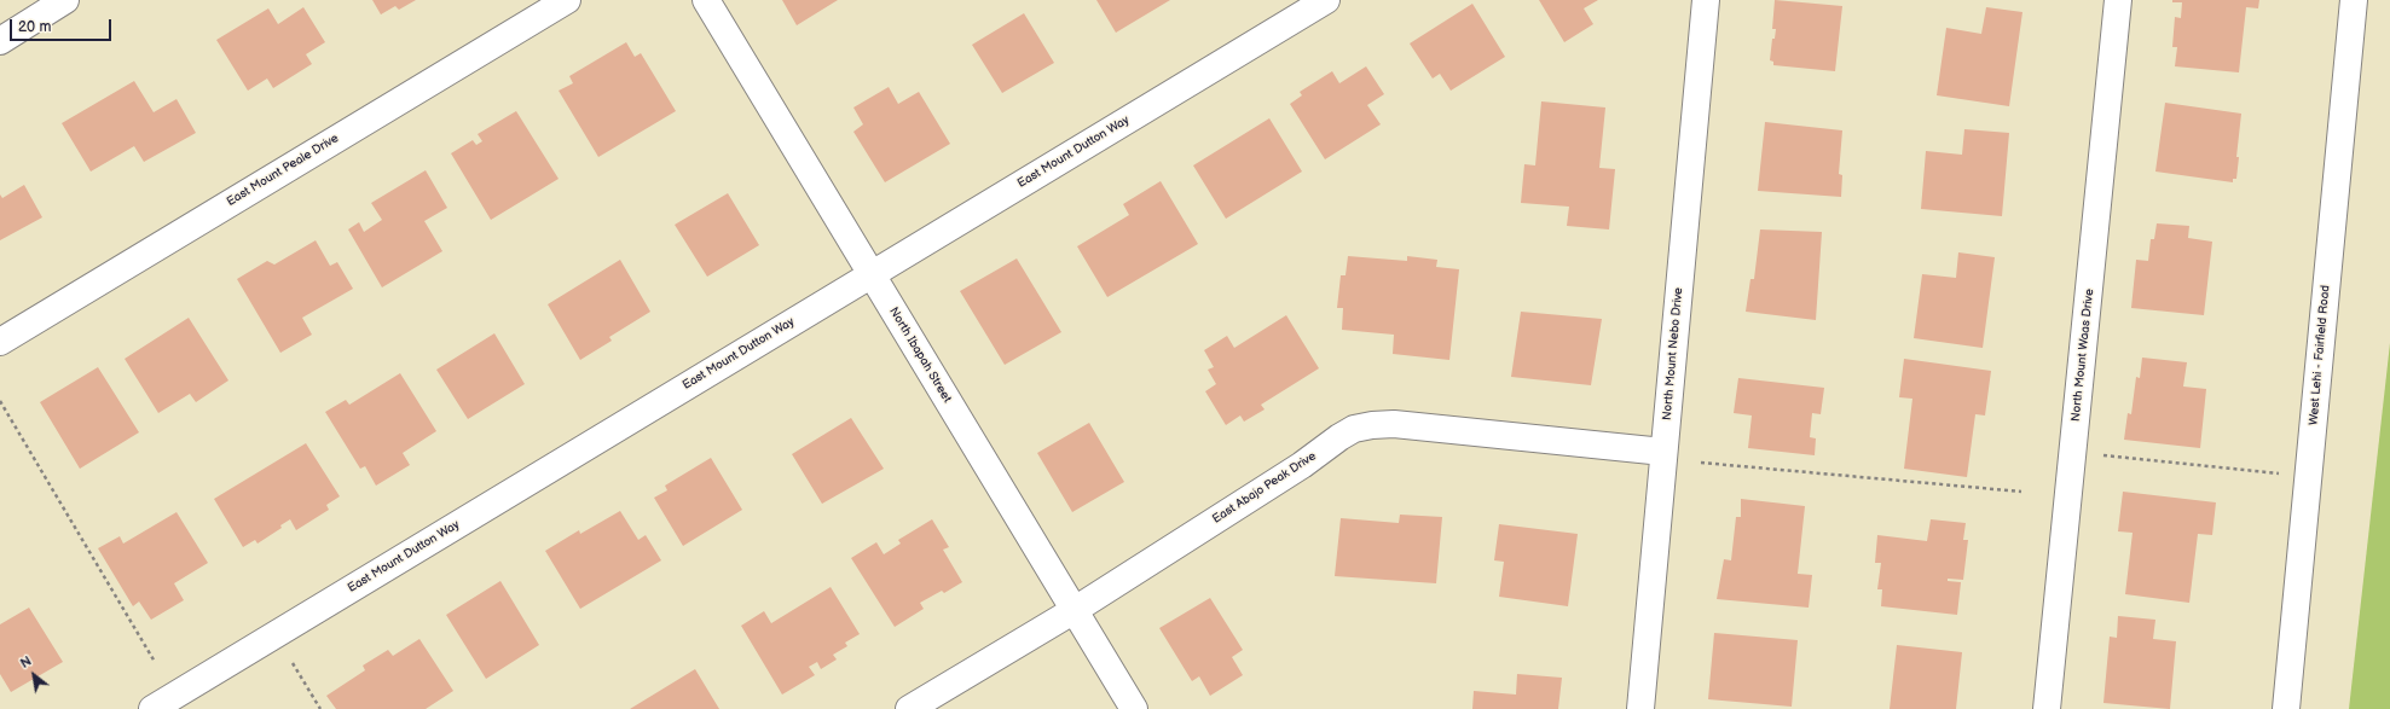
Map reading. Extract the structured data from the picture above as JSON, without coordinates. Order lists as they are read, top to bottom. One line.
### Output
{"streets":{"street":["East Mount Dutton Way","East Mount Peale Drive","North Mount Nebo Drive","North Ibapah Street","North Mount Waas Drive","West Lehi - Fairfield Road","East Abajo Peak Drive"]},"crossings":[["East Mount Dutton Way","North Ibapah Street"],["North Mount Nebo Drive","East Abajo Peak Drive"],["North Ibapah Street","East Abajo Peak Drive"]],"scale_bar":"20 m","north":"top left"}
